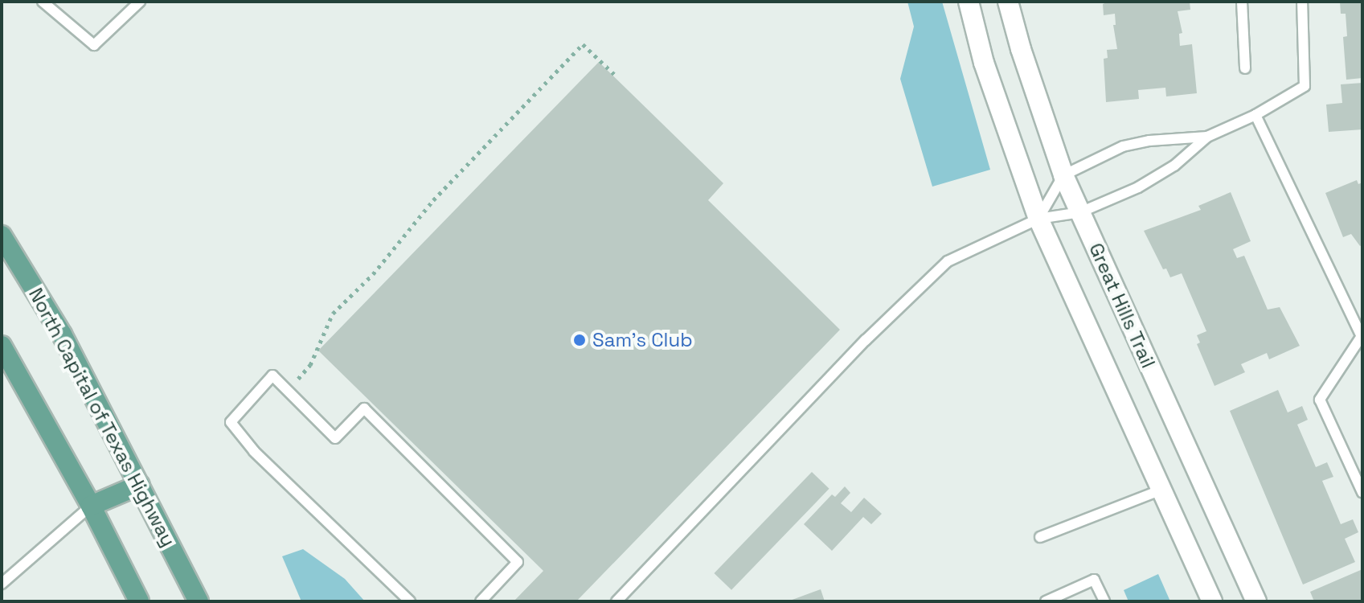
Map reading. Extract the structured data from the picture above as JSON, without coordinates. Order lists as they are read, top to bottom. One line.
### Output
{"streets":{"main road":["North Capital of Texas Highway"],"street":["Great Hills Trail"]},"places":["Sam's Club"]}
